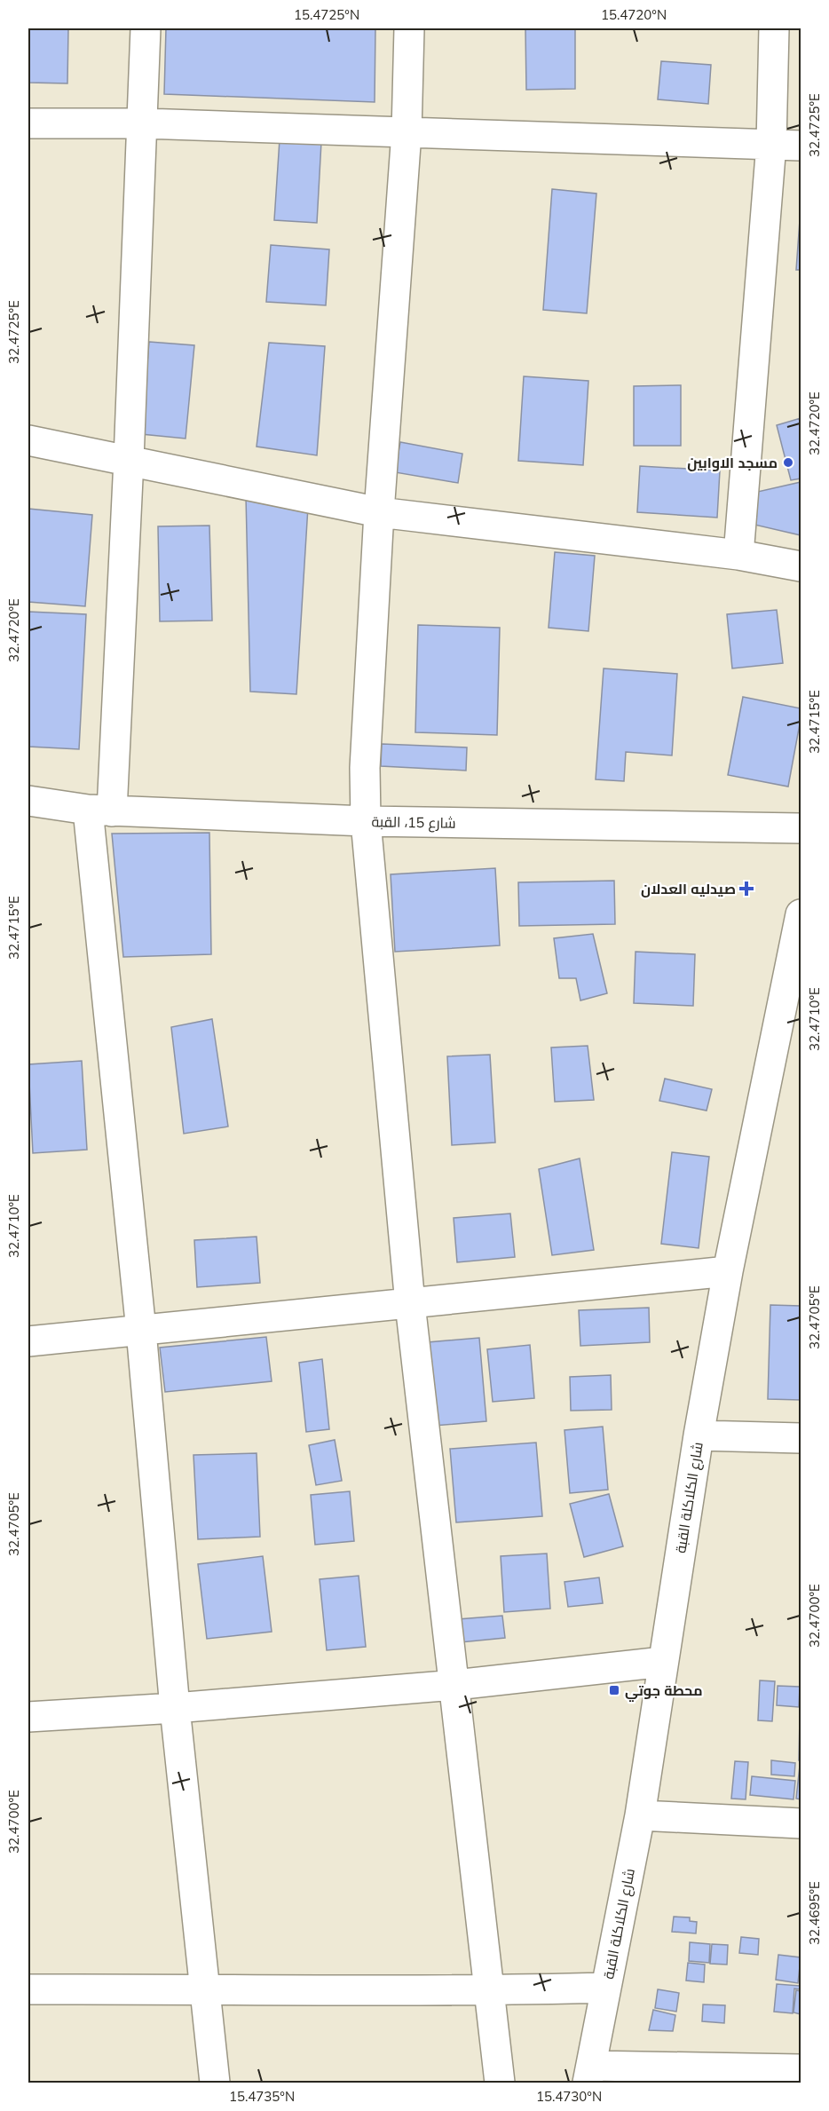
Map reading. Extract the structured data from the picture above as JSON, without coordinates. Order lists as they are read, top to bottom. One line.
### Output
{"streets":{"street":["شارع 15، القبة","شارع الكلاكلة القبة"]},"places":{"other":["مسجد الاوابين"],"health":["صيدليه العدلان"],"transit":["محطة جوتي"]},"coordinates":["15.4725°N","15.4720°N","32.4725°E","32.4720°E","32.4715°E","32.4710°E","32.4705°E","32.4700°E","32.4695°E","15.4735°N","15.4730°N"]}
